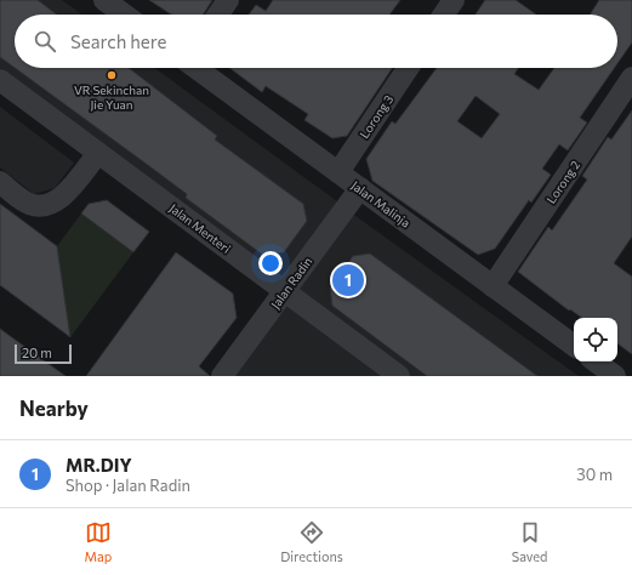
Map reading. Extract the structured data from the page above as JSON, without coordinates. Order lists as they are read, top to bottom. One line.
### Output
{"streets":{"street":["Lorong 3","Lorong 2","Jalan Malinja","Jalan Menteri","Jalan Radin"]},"crossings":[["Lorong 3","Jalan Malinja"],["Lorong 2","Jalan Malinja"],["Jalan Malinja","Jalan Radin"],["Jalan Menteri","Jalan Radin"]],"places":["VR Sekinchan Jie Yuan"],"scale_bar":"20 m","page":{"search":"Search here","pins":"1","scale":"20 m","heading":"Nearby","list":[{"mark":"1","name":"MR.DIY","note":"Shop · Jalan Radin","value":"30 m"}],"nav":["Map","Directions","Saved"]}}
